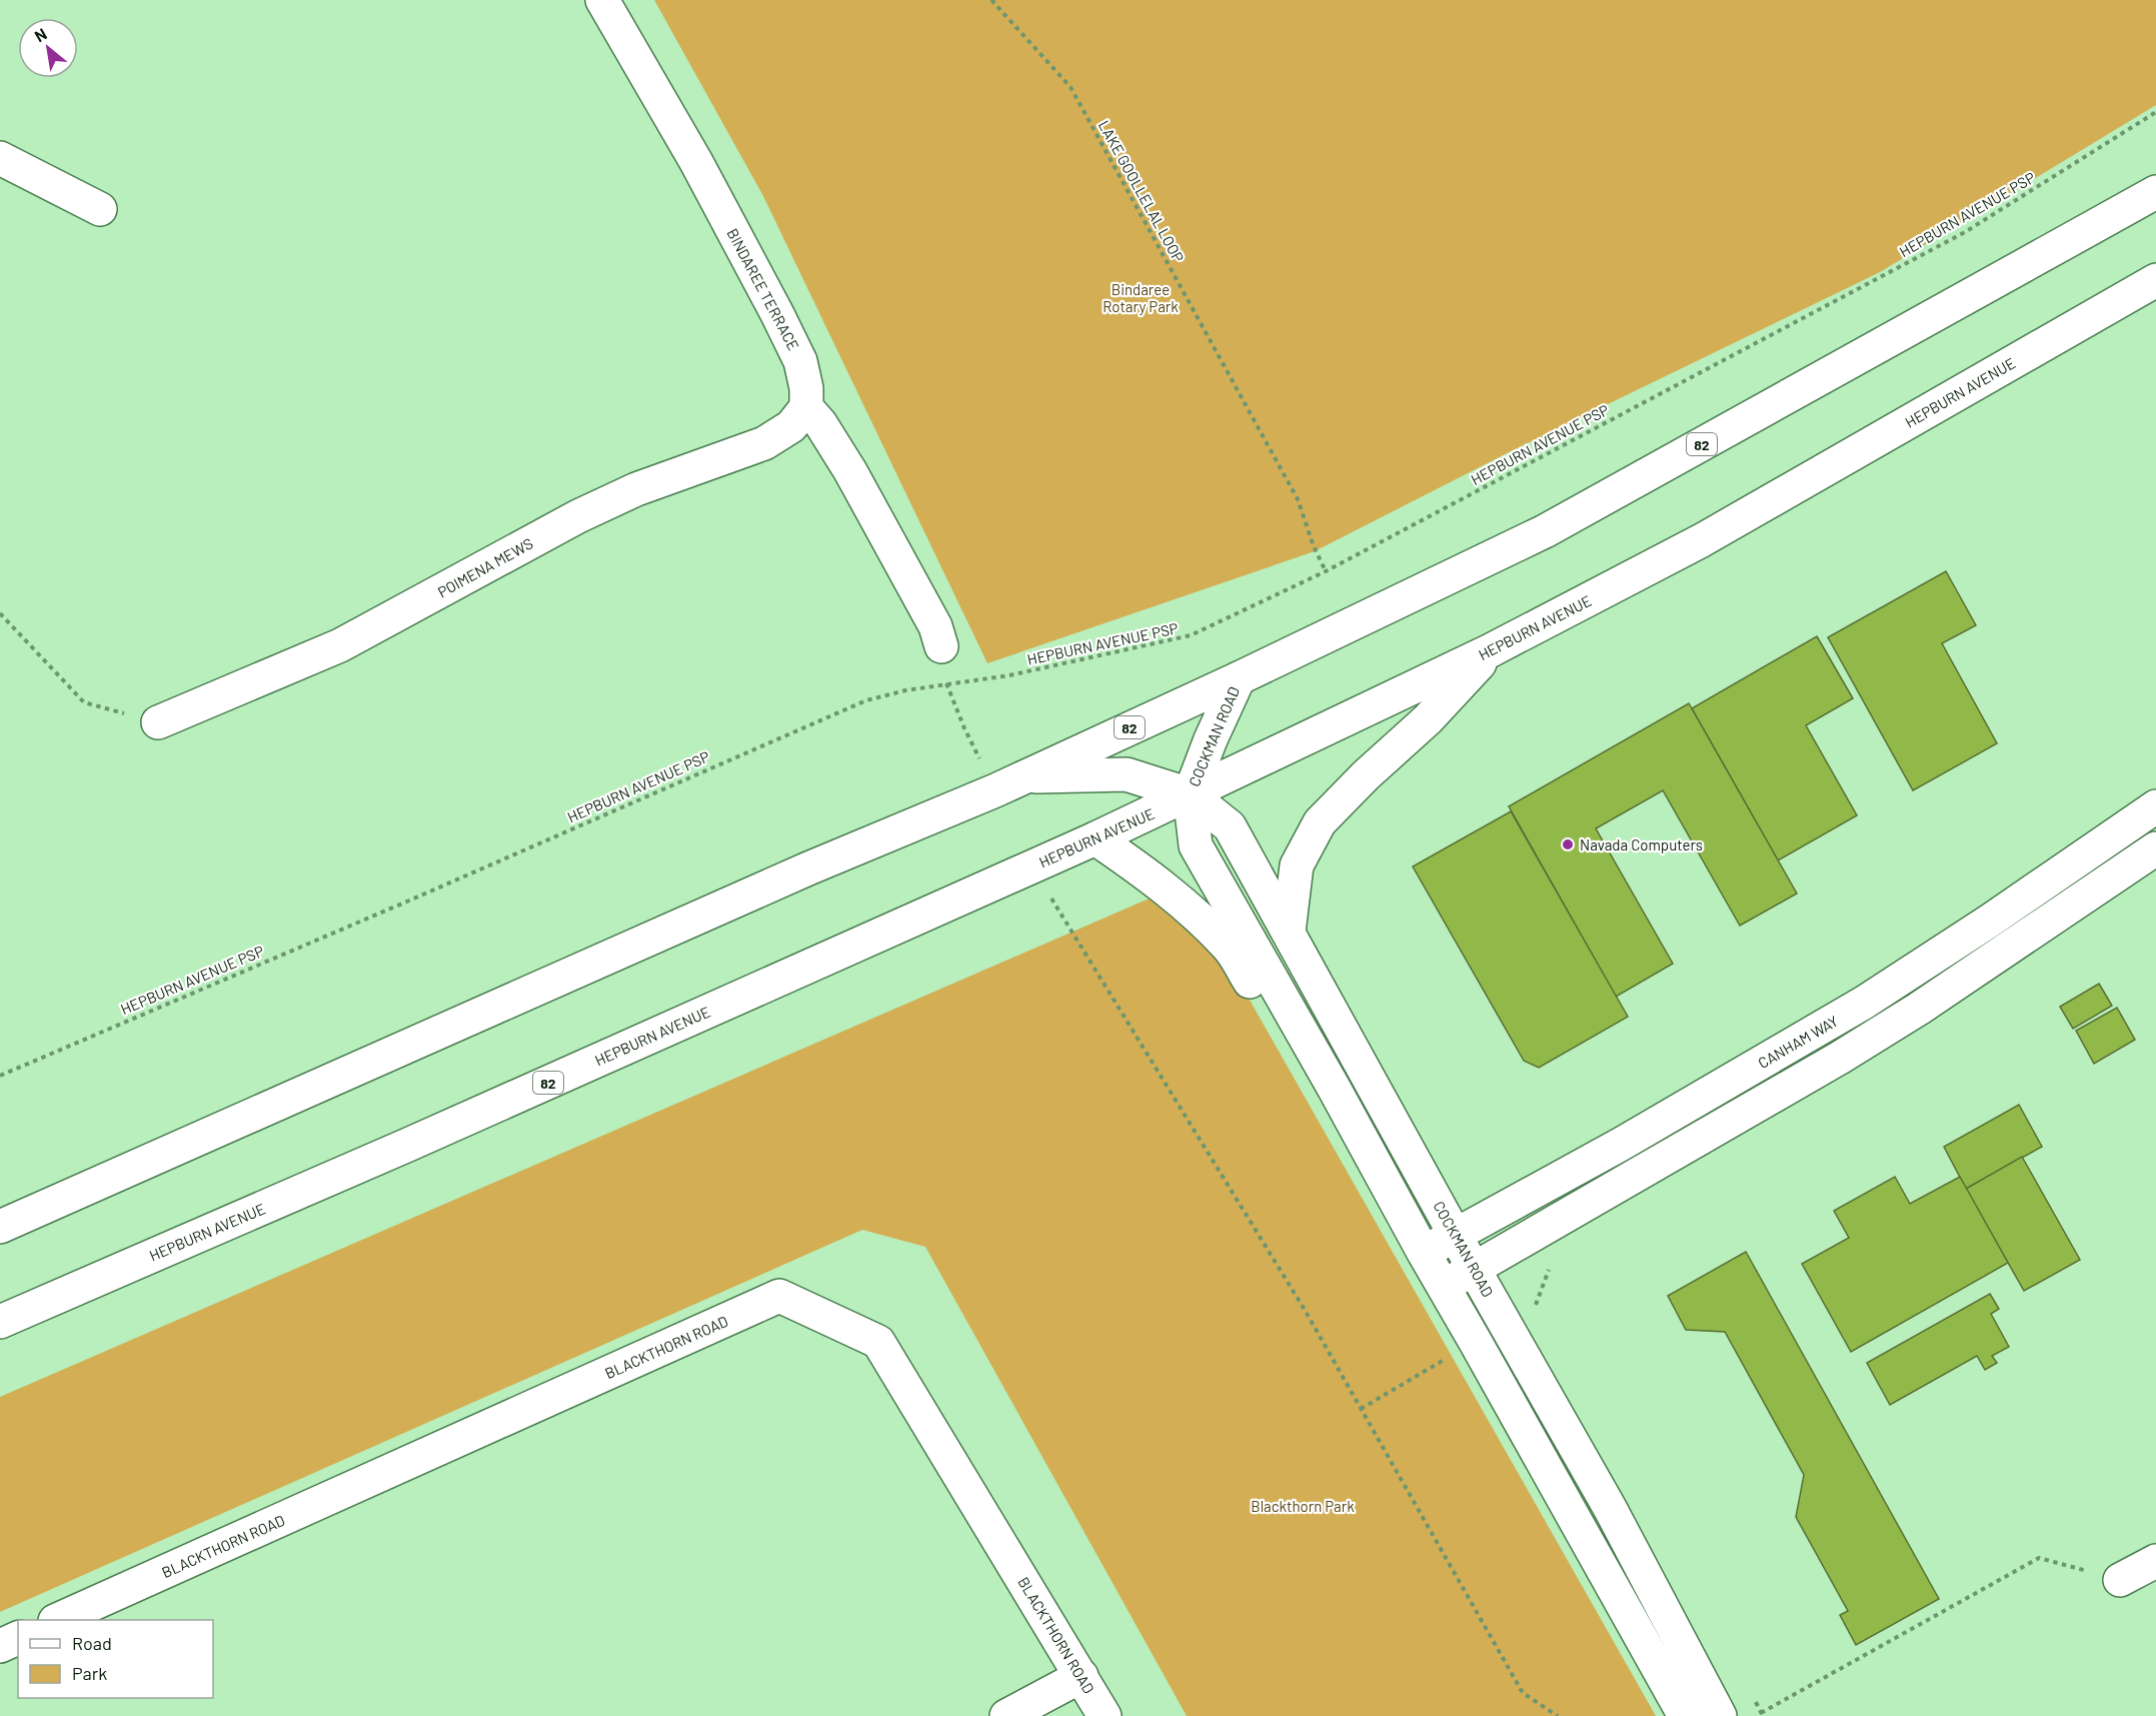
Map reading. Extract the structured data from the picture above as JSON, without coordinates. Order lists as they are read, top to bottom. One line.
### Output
{"streets":{"main road":["BINDAREE TERRACE","HEPBURN AVENUE","82","POIMENA MEWS","COCKMAN ROAD","CANHAM WAY","BLACKTHORN ROAD"],"path":["LAKE GOOLLELAL LOOP","HEPBURN AVENUE PSP"]},"crossings":[["LAKE GOOLLELAL LOOP","HEPBURN AVENUE PSP"],["BINDAREE TERRACE","POIMENA MEWS"],["HEPBURN AVENUE","COCKMAN ROAD"],["82","COCKMAN ROAD"],["COCKMAN ROAD","CANHAM WAY"]],"parks":["Bindaree Rotary Park","Blackthorn Park"],"places":["Navada Computers"],"legend":["Road","Park"],"north":"top left"}
